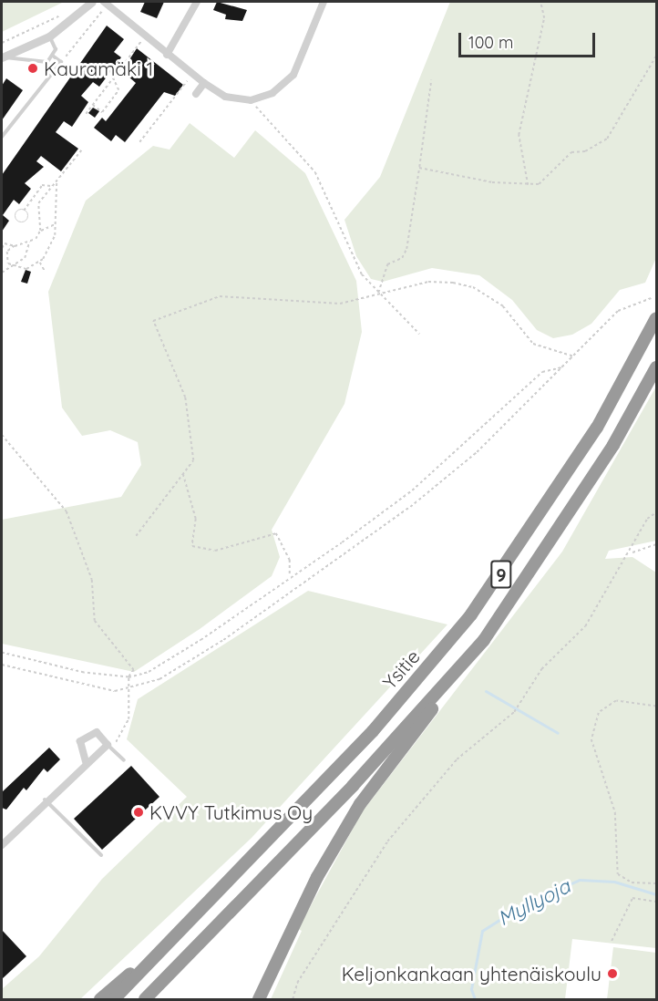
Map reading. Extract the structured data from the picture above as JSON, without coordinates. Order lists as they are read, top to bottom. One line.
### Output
{"streets":{"highway":["9","Ysitie"]},"water":["Myllyoja"],"places":["Kauramäki 1","KVVY Tutkimus Oy","Keljonkankaan yhtenäiskoulu"],"scale_bar":"100 m"}
